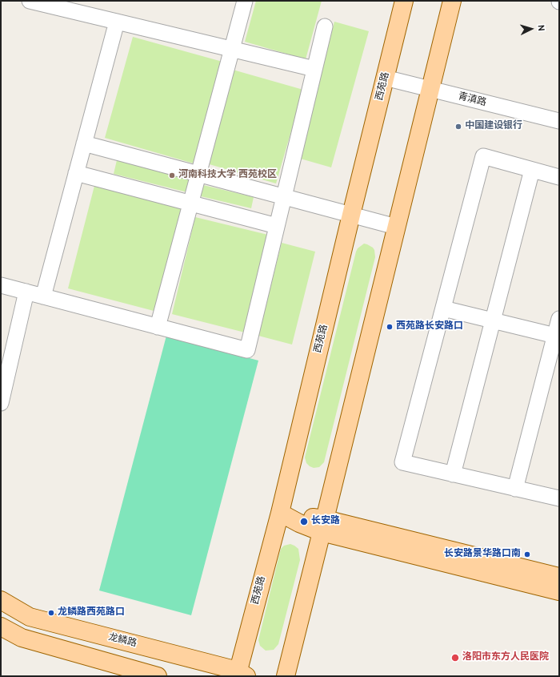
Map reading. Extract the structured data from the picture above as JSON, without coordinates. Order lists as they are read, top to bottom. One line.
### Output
{"streets":{"main road":["西苑路","龙鳞路"],"street":["青滇路"]},"crossings":[["西苑路","青滇路"],["西苑路","龙鳞路"]],"places":["中国建设银行","河南科技大学 西苑校区","西苑路长安路口","长安路","长安路景华路口南","龙鳞路西苑路口","洛阳市东方人民医院"],"north":"right"}
